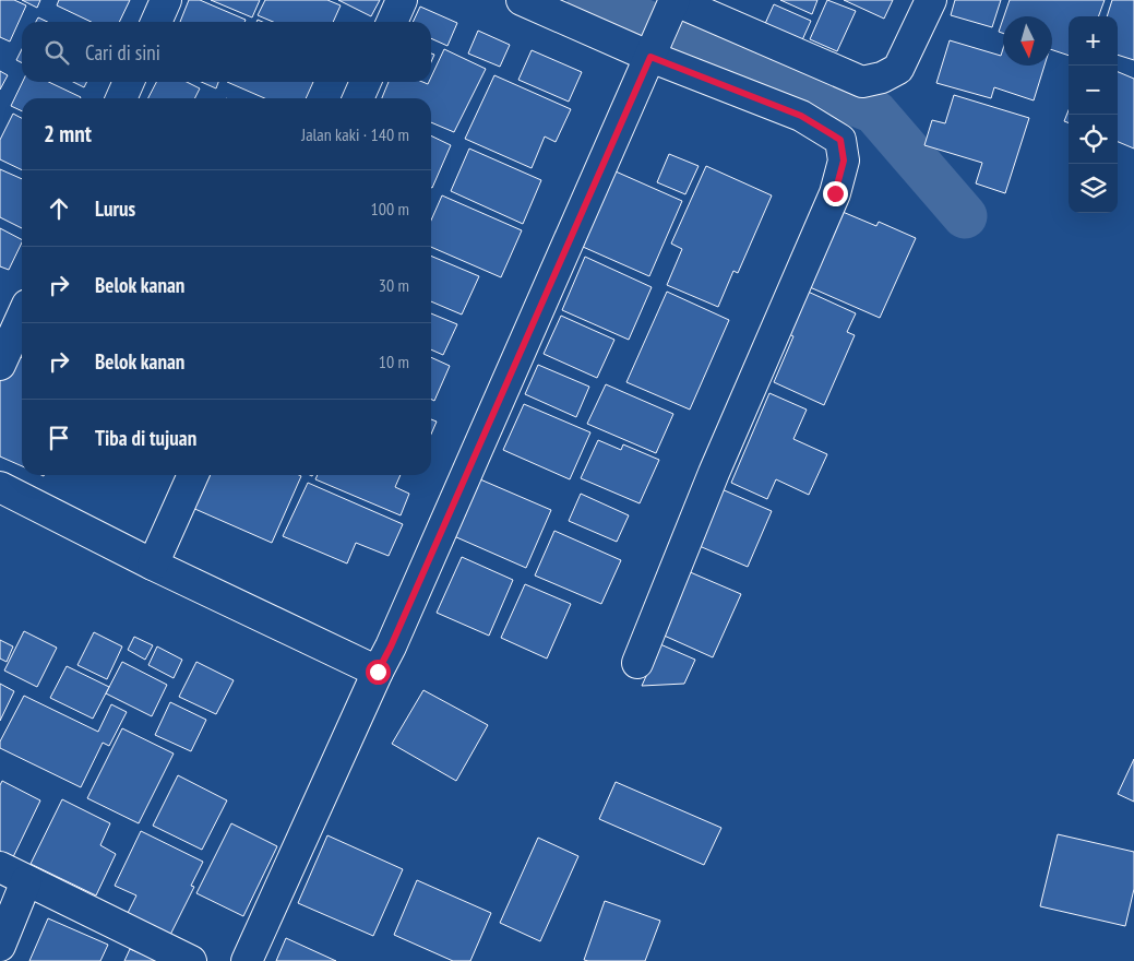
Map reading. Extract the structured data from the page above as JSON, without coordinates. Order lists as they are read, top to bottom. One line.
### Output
{"north":"bottom","page":{"map_buttons":["+","−"],"search":"Cari di sini","heading":["2 mnt","Jalan kaki · 140 m"],"list":[["Lurus","100 m"],["Belok kanan","30 m"],["Belok kanan","10 m"],"Tiba di tujuan"]}}
